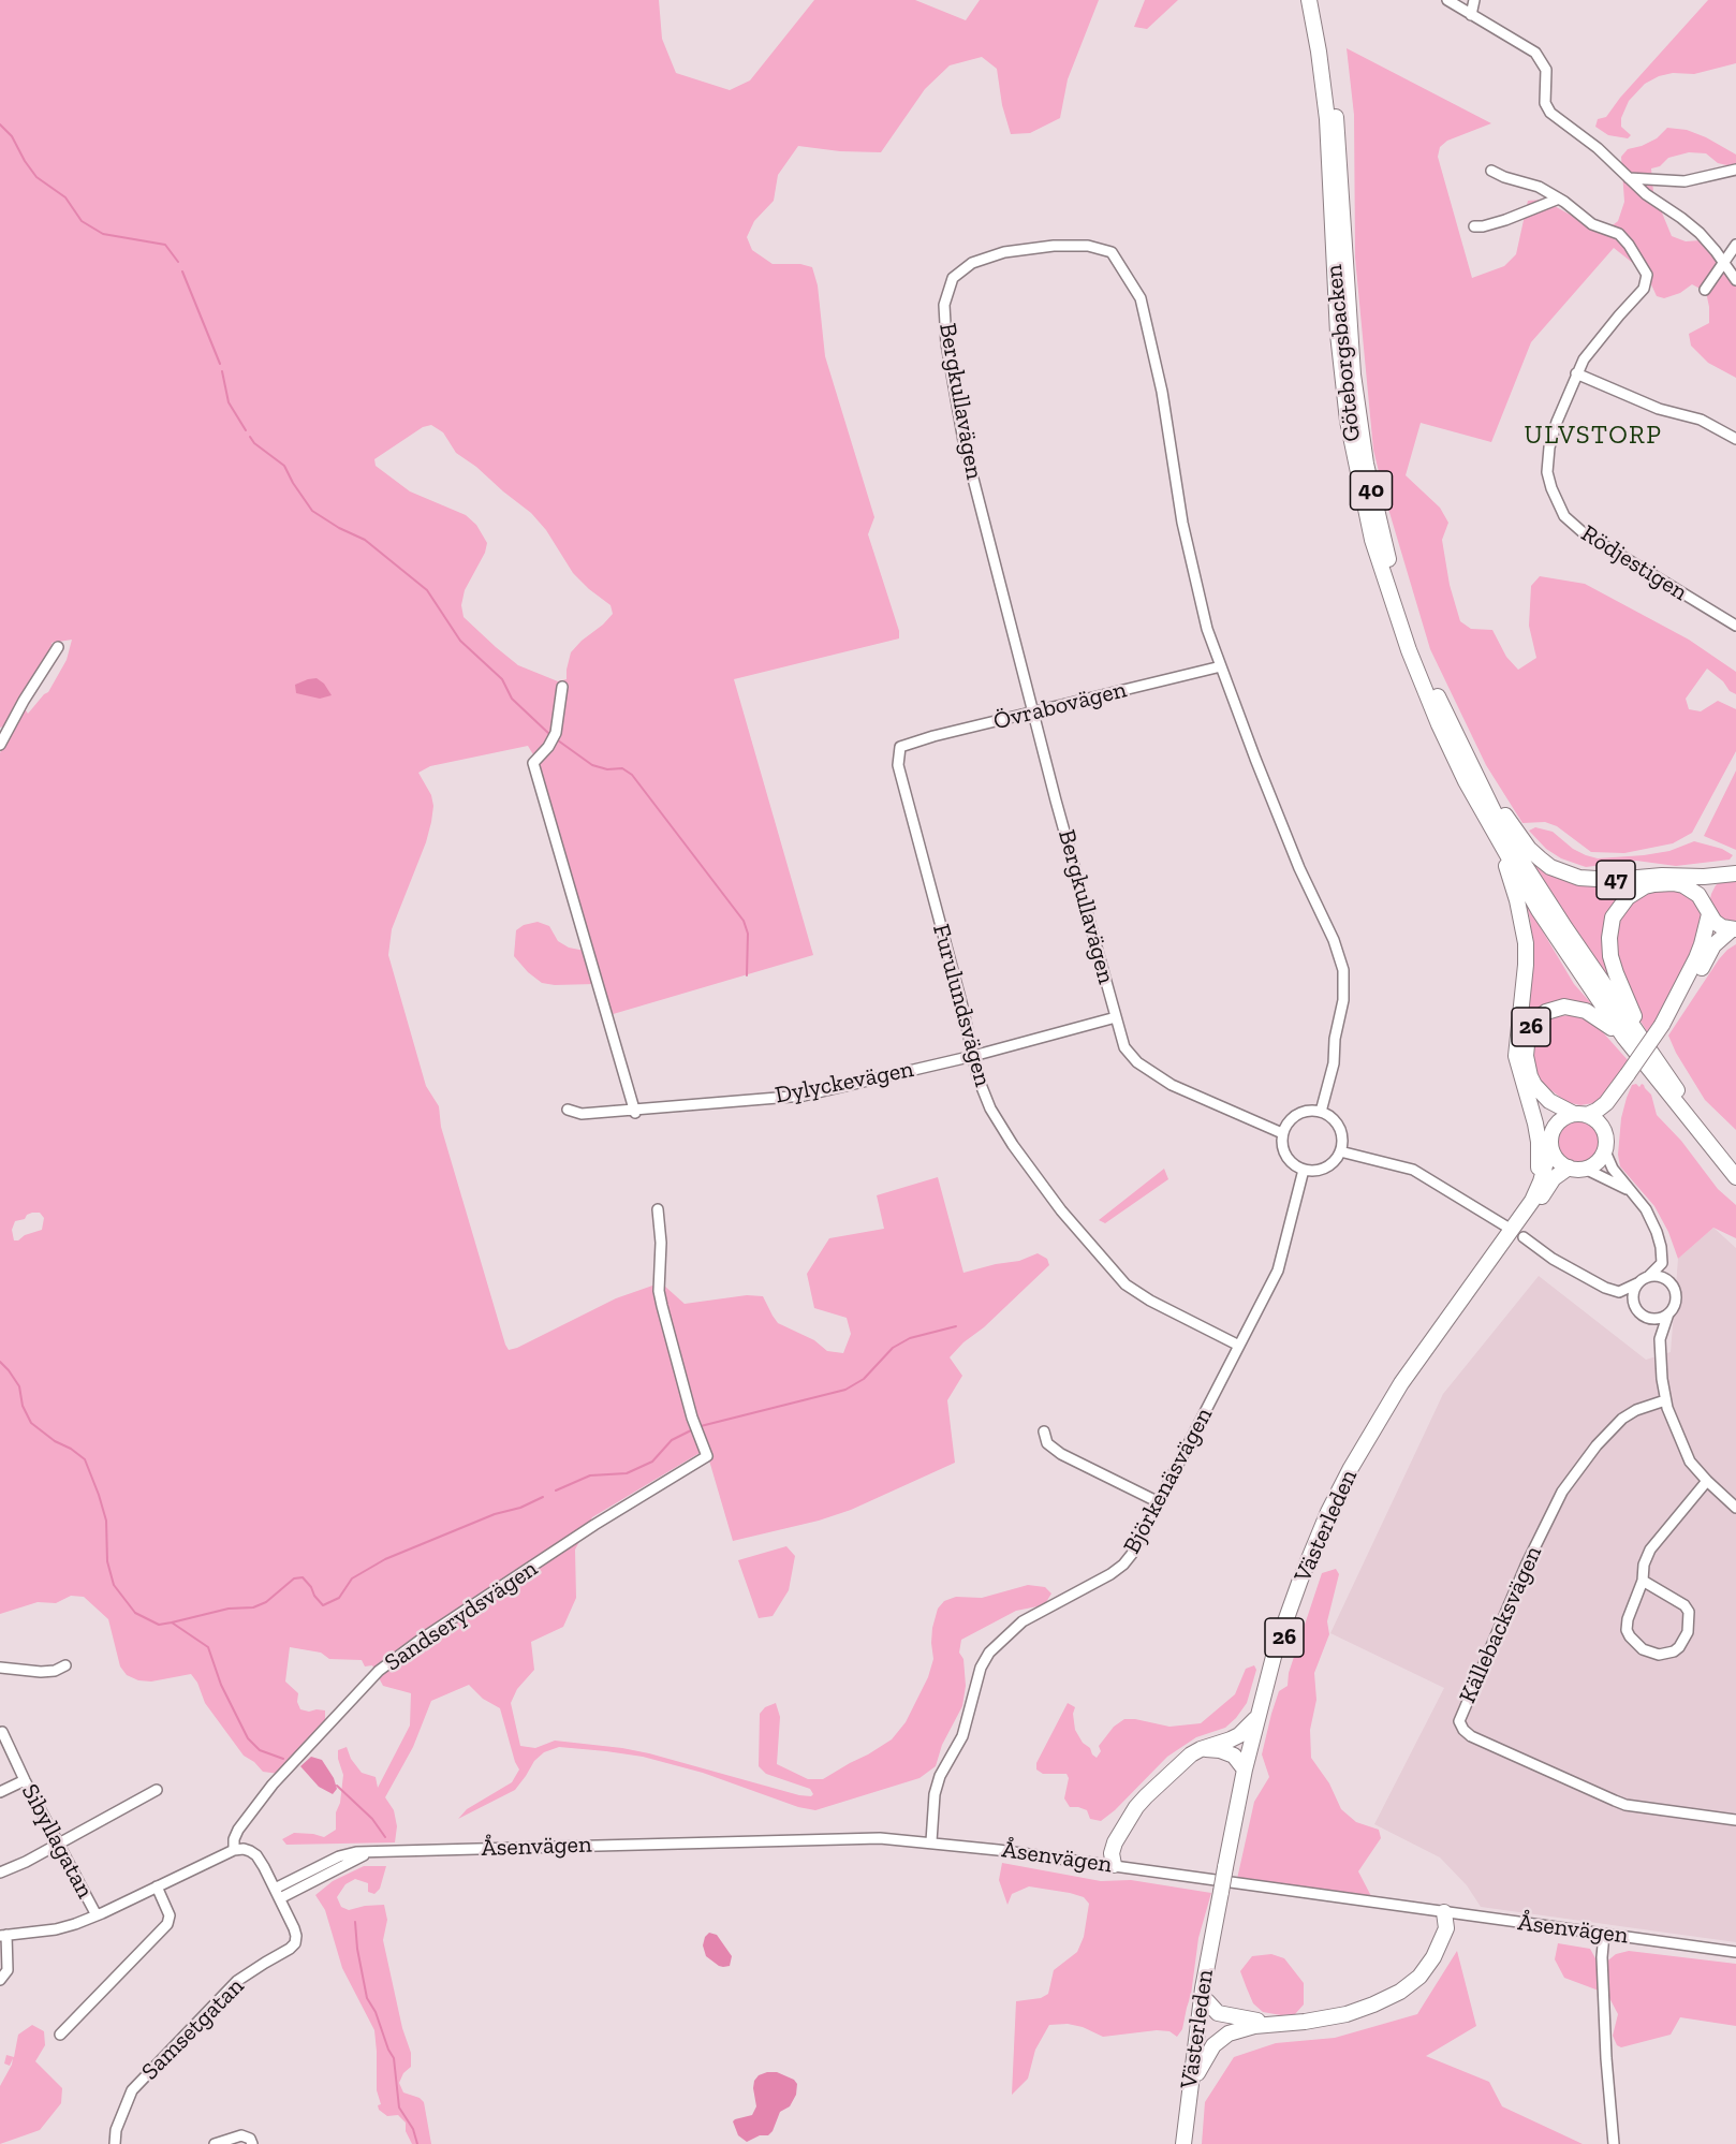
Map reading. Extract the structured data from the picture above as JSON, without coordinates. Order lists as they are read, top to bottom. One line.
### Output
{"streets":{"highway":["Göteborgsbacken","40","47","26","Västerleden"],"street":["Bergkullavägen","Rödjestigen","Övrabovägen","Furulundsvägen","Dylyckevägen","Björkenäsvägen","Sandserydsvägen","Källebacksvägen","Sibyllagatan","Åsenvägen","Samsetgatan"]},"crossings":[["Göteborgsbacken","40"],["Göteborgsbacken","47"],["Bergkullavägen","Övrabovägen"],["Bergkullavägen","Dylyckevägen"],["Bergkullavägen","Björkenäsvägen"],["40","47"],["40","26"],["Övrabovägen","Furulundsvägen"],["Furulundsvägen","Dylyckevägen"],["Furulundsvägen","Björkenäsvägen"],["26","Västerleden"],["Björkenäsvägen","Åsenvägen"],["Åsenvägen","Samsetgatan"]],"districts":["ULVSTORP"]}
